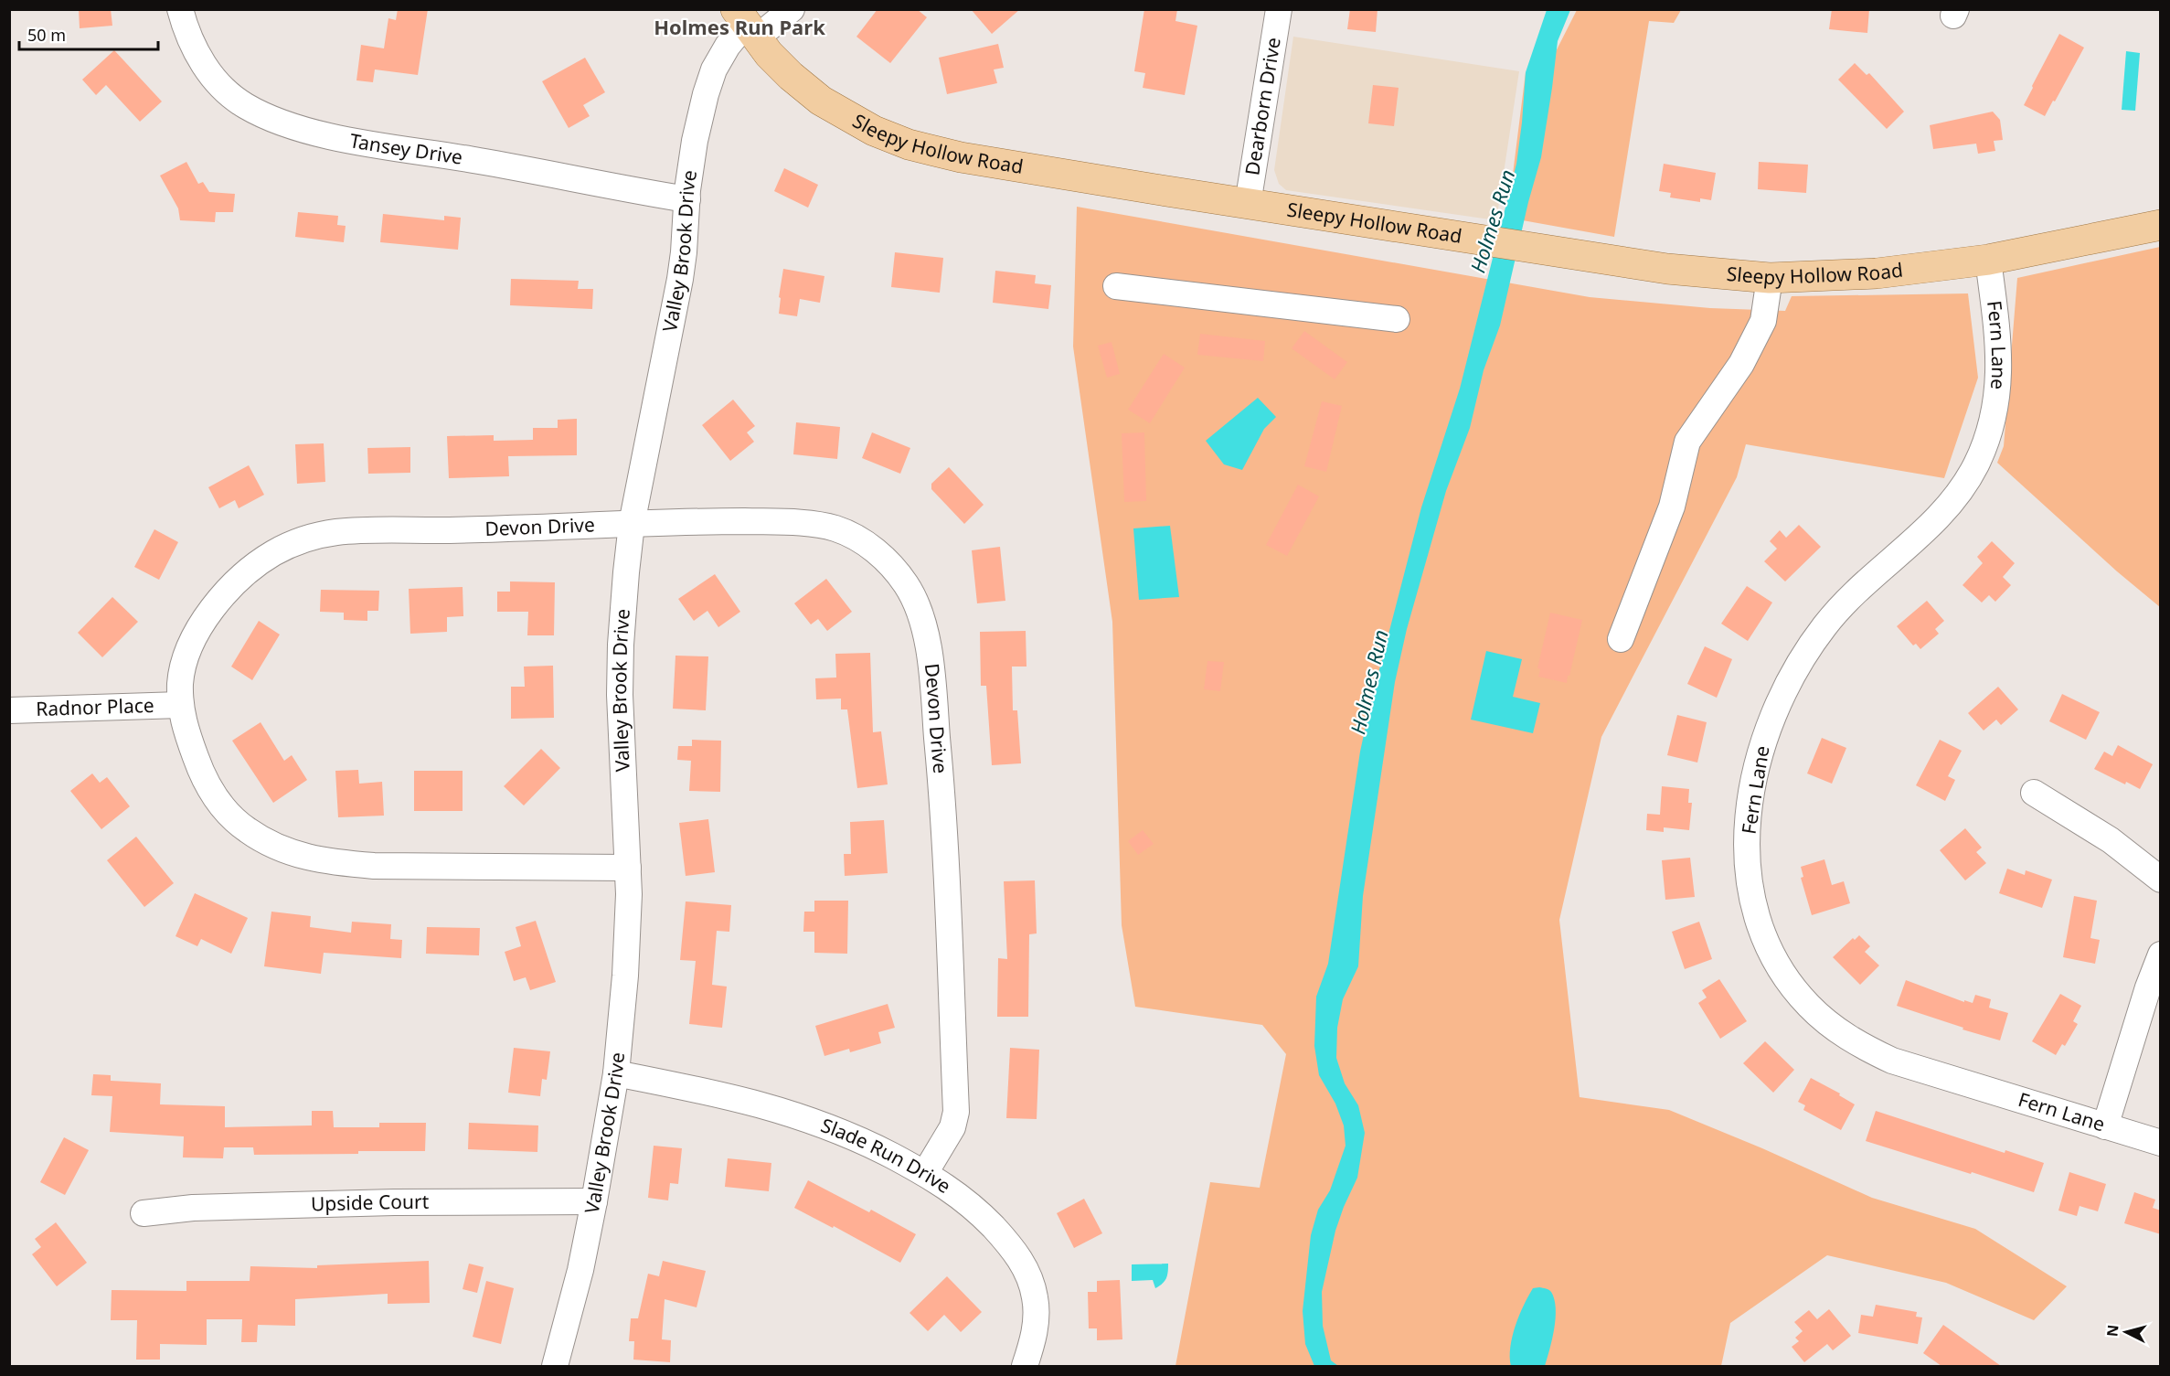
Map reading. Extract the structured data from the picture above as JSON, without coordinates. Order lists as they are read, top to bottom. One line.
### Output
{"streets":{"main road":["Sleepy Hollow Road"],"street":["Dearborn Drive","Tansey Drive","Valley Brook Drive","Fern Lane","Devon Drive","Radnor Place","Slade Run Drive","Upside Court"]},"crossings":[["Dearborn Drive","Sleepy Hollow Road"],["Sleepy Hollow Road","Valley Brook Drive"],["Sleepy Hollow Road","Fern Lane"],["Tansey Drive","Valley Brook Drive"],["Valley Brook Drive","Devon Drive"],["Valley Brook Drive","Slade Run Drive"],["Valley Brook Drive","Upside Court"],["Devon Drive","Radnor Place"],["Devon Drive","Slade Run Drive"]],"districts":["Holmes Run Park"],"water":["Holmes Run"],"scale_bar":"50 m","north":"left"}
